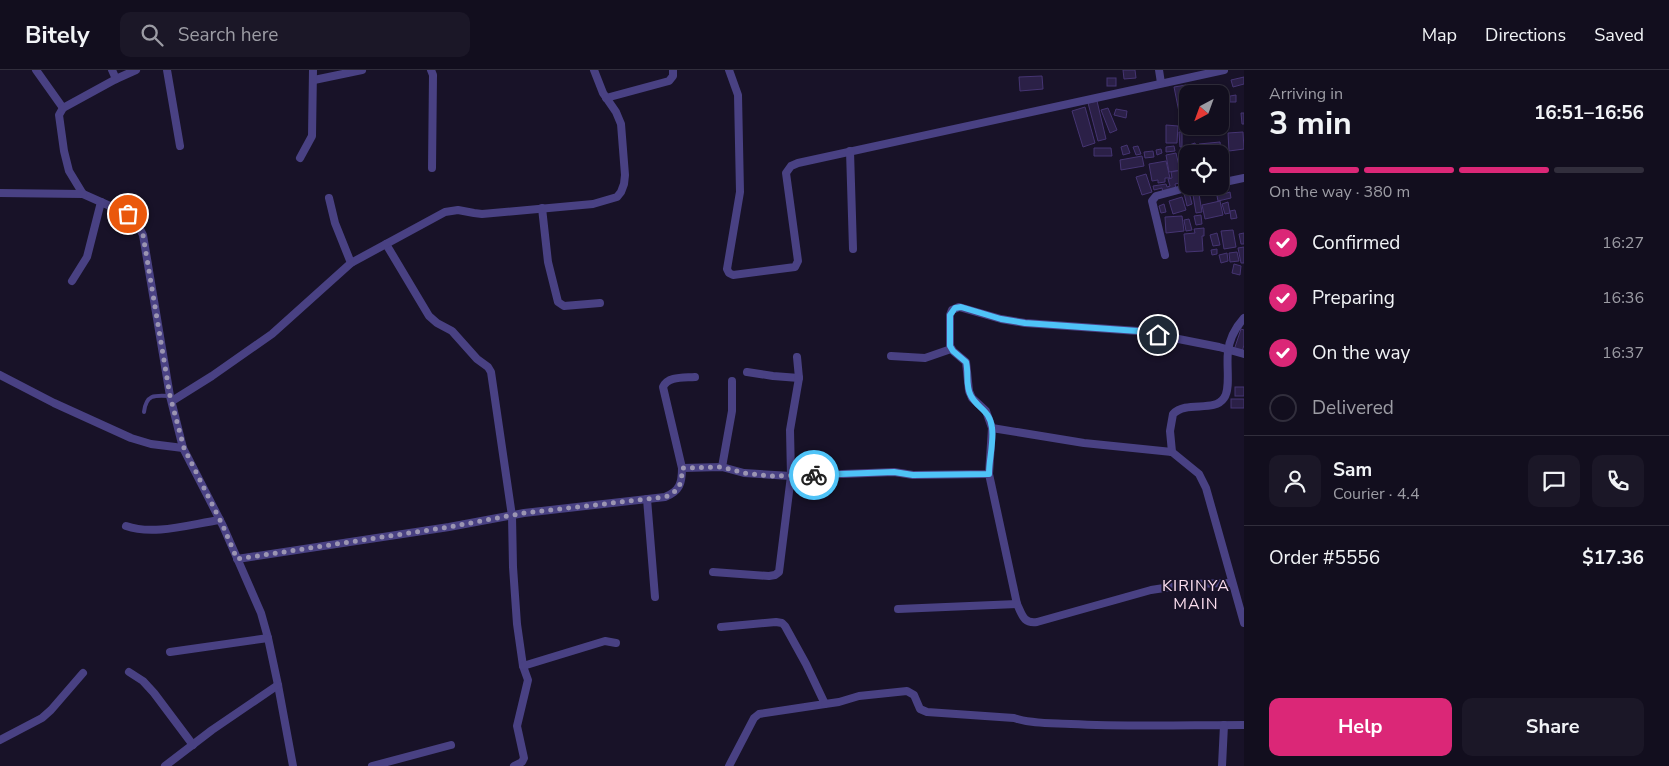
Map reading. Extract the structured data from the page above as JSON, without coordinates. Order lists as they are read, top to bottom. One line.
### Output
{"districts":["KIRINYA MAIN"],"north":"bottom left","page":{"header":"Bitely","search":"Search here","nav":["Map","Directions","Saved"],"heading":["3 min","Arriving in","16:51–16:56"],"panel":["Sam","Courier · 4.4","Order #5556","$17.36"],"bar":"On the way · 380 m","list":[["Confirmed","16:27"],["Preparing","16:36"],["On the way","16:37"],"Delivered"],"buttons":["Help","Share"]}}
